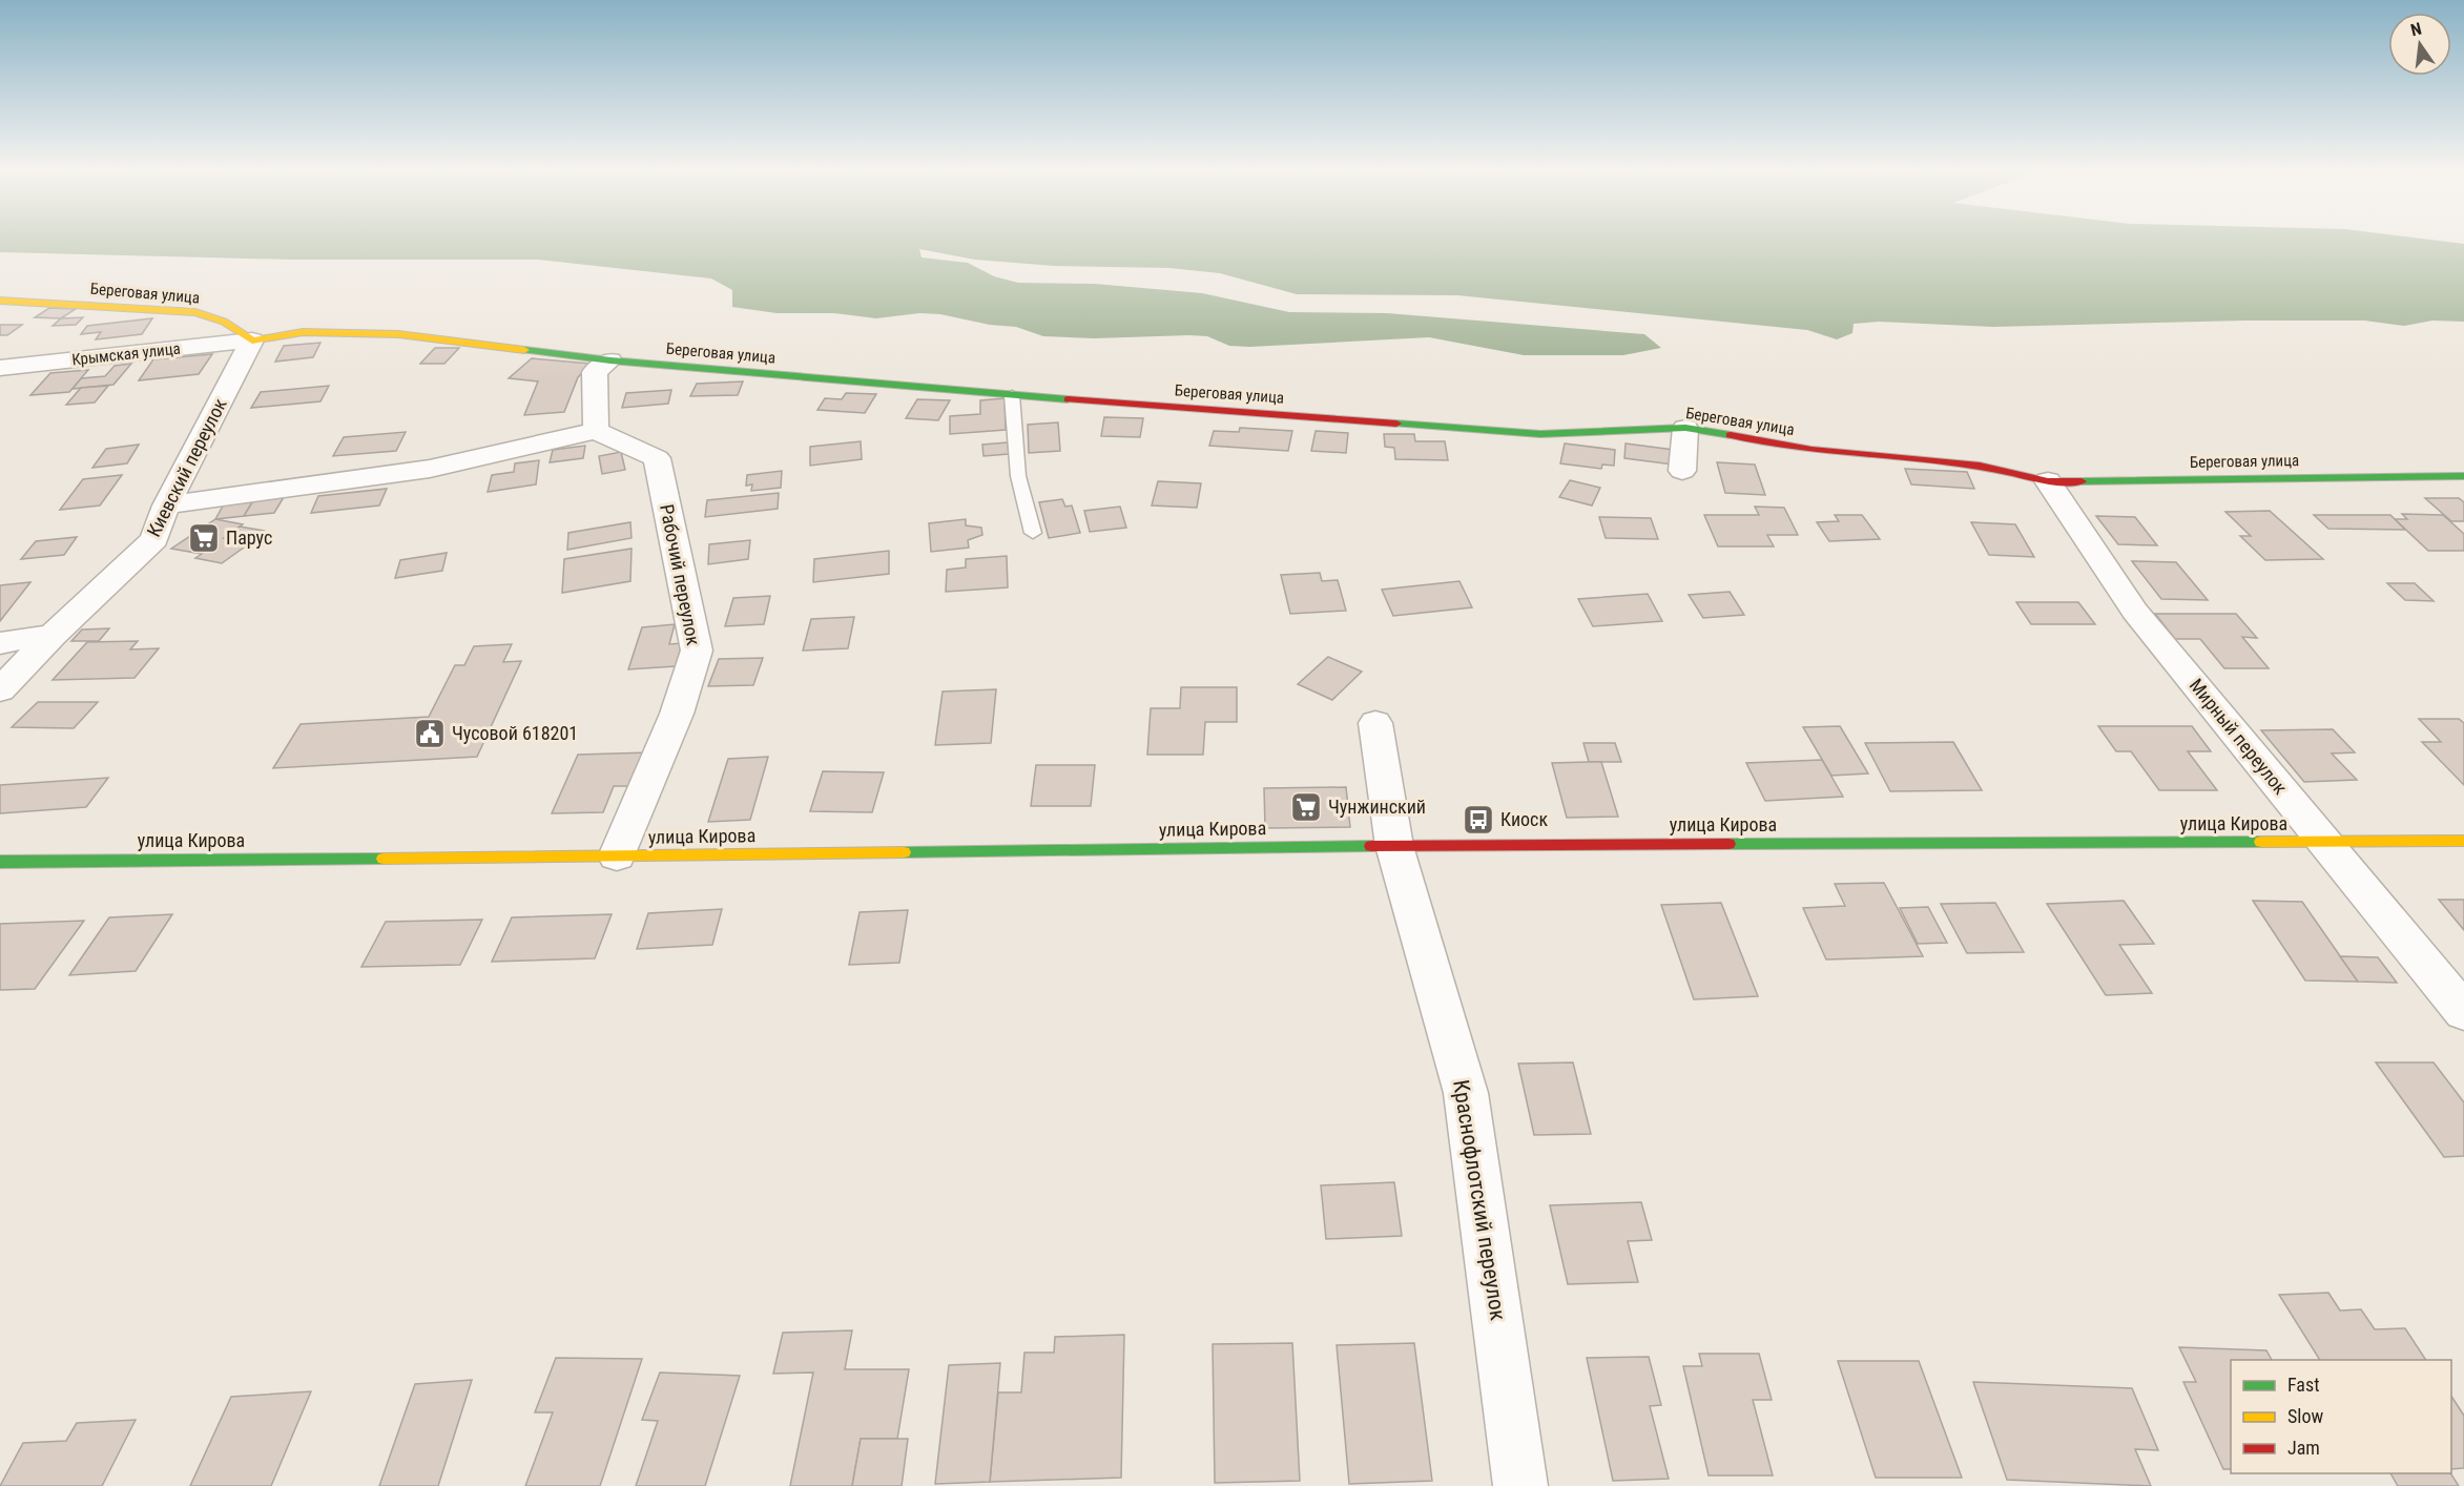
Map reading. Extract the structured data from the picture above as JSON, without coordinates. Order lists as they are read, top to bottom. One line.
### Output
{"streets":{"street":["Береговая улица","Крымская улица","Киевский переулок","Рабочий переулок","Мирный переулок","улица Кирова","Краснофлотский переулок"]},"crossings":[["Береговая улица","Крымская улица"],["Береговая улица","Киевский переулок"],["Береговая улица","Мирный переулок"],["Крымская улица","Киевский переулок"],["Рабочий переулок","улица Кирова"],["Мирный переулок","улица Кирова"],["улица Кирова","Краснофлотский переулок"]],"places":{"supermarket":["Парус","Чунжинский"],"public building":["Чусовой 618201"],"bus stop":["Киоск"]},"legend":["Fast","Slow","Jam"],"north":"top"}
